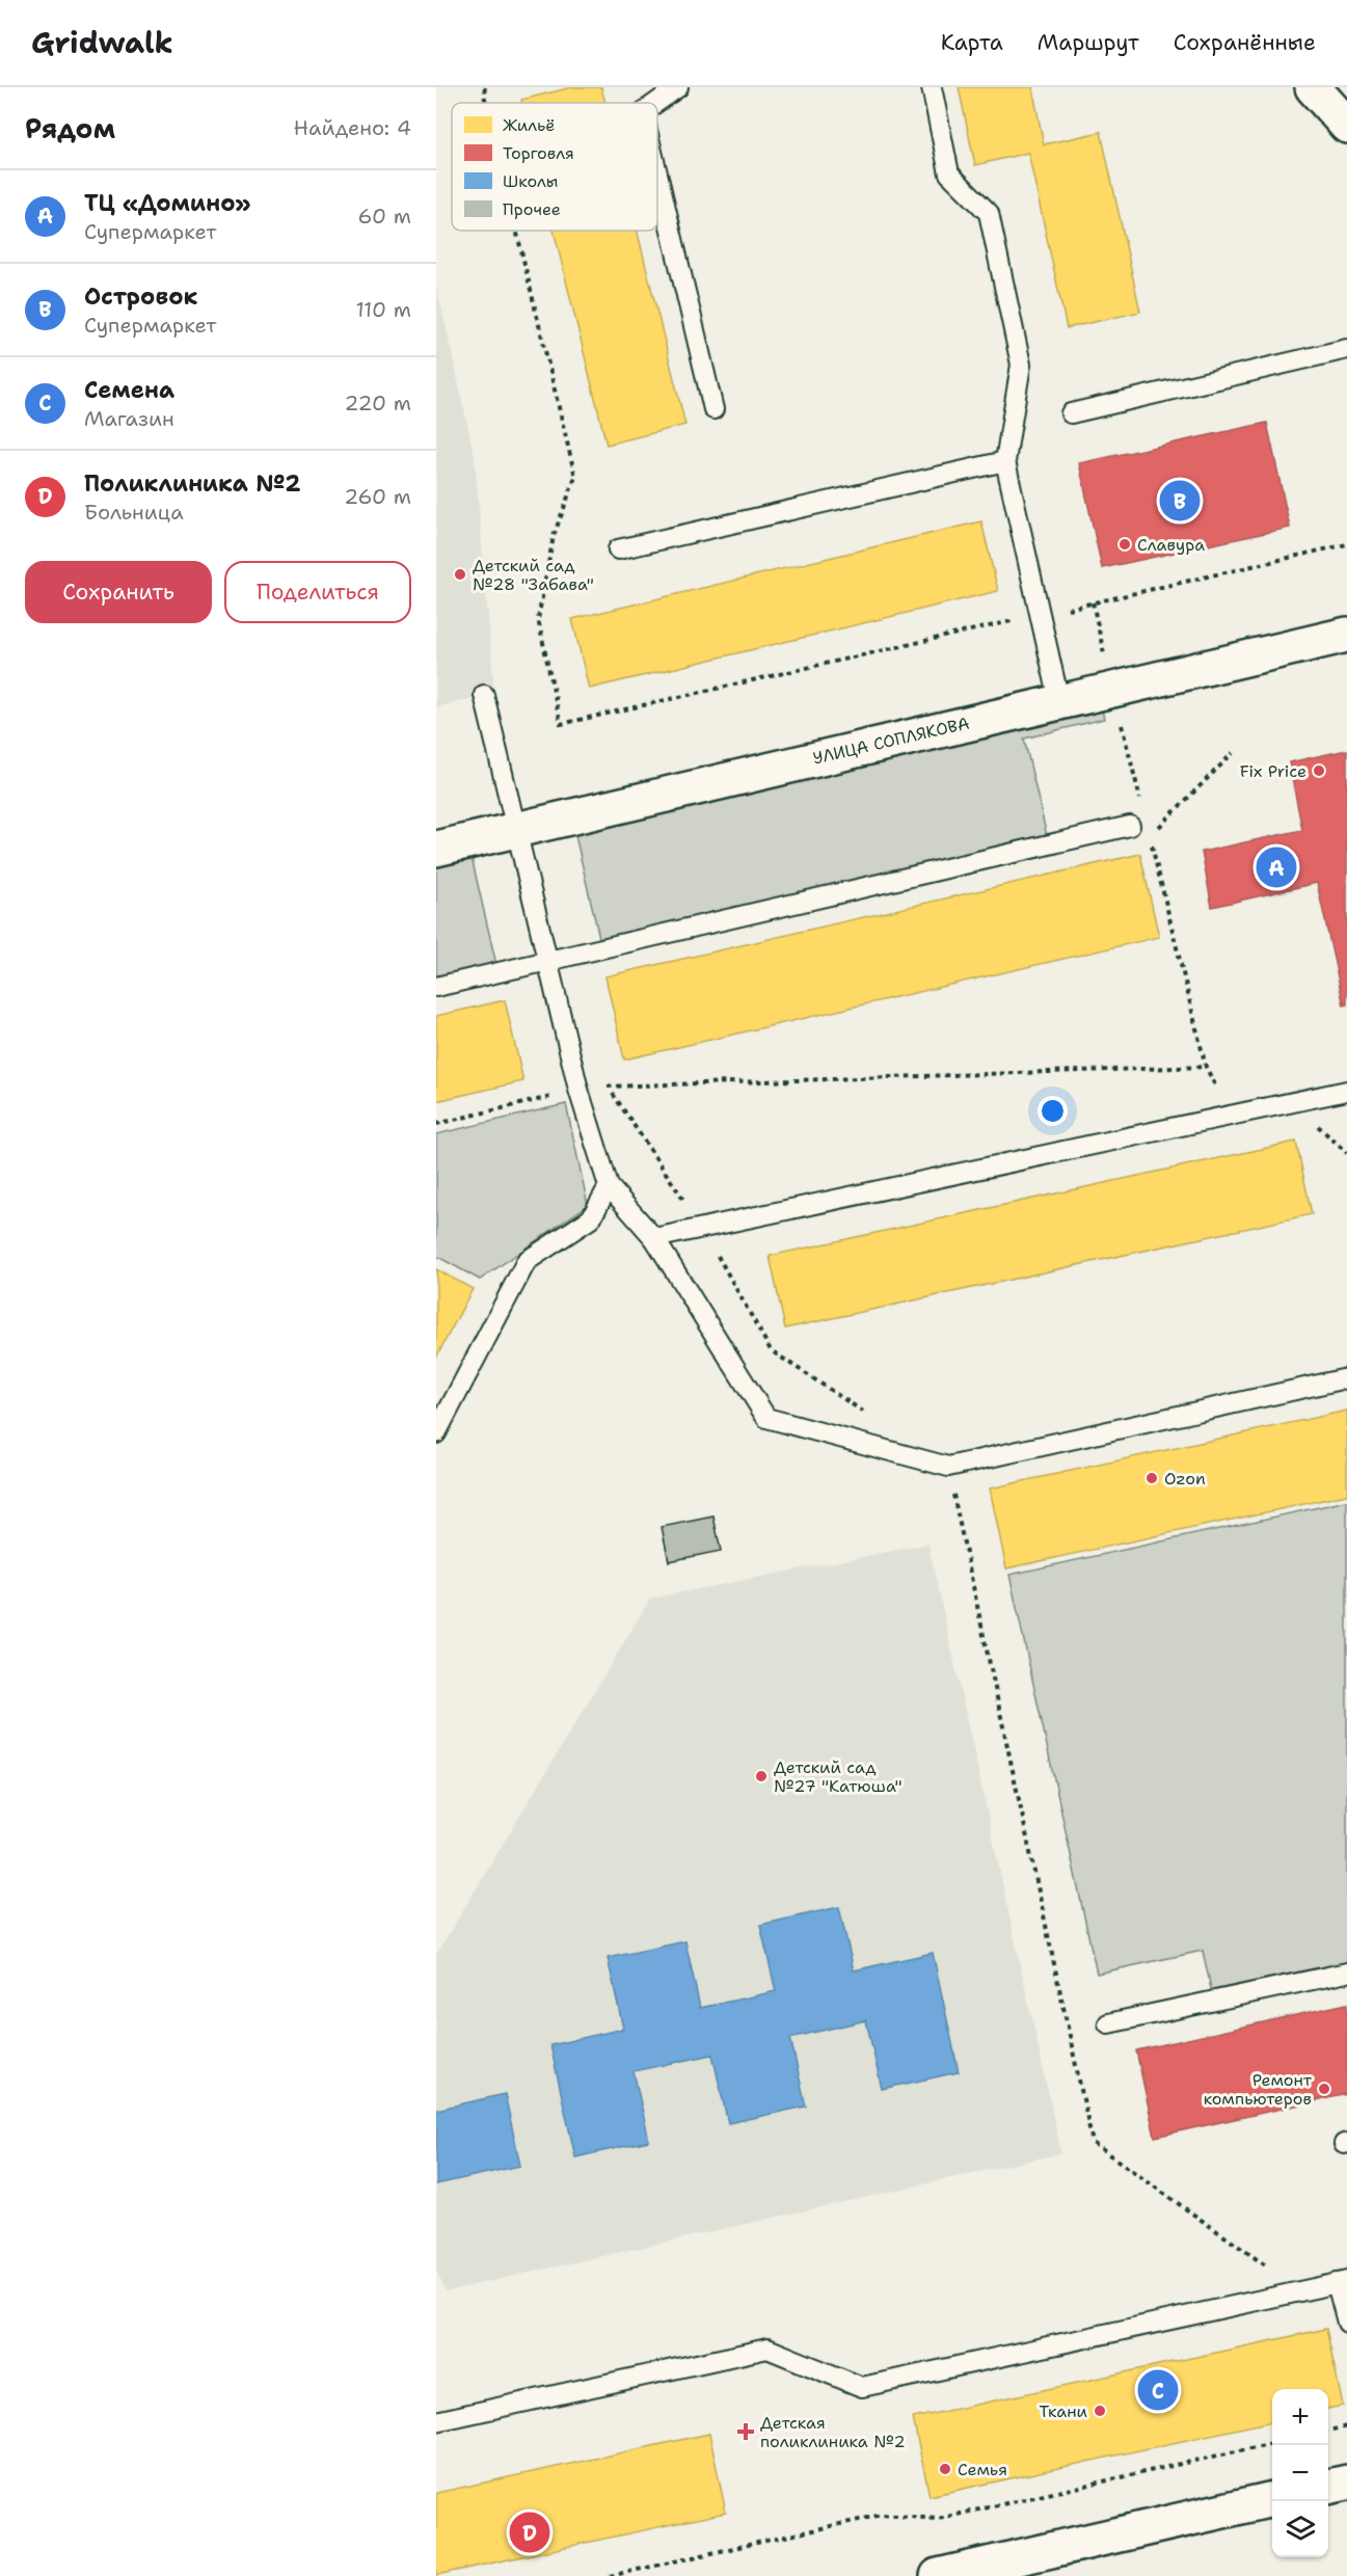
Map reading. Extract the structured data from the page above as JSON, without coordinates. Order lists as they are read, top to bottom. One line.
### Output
{"streets":{"street":["УЛИЦА СОПЛЯКОВА"]},"places":{"other":["Славура","Детский сад №28 \"Забава\"","Fix Price","Ozon","Детский сад №27 \"Катюша\"","Ремонт компьютеров","Ткани","Семья"],"health":["Детская поликлиника №2"]},"legend":["Жильё","Торговля","Школы","Прочее"],"page":{"header":"Gridwalk","nav":["Карта","Маршрут","Сохранённые"],"heading":["Рядом","Найдено: 4"],"list":[{"mark":"A","name":"ТЦ «Домино»","note":"Супермаркет","value":"60 m"},{"mark":"B","name":"Островок","note":"Супермаркет","value":"110 m"},{"mark":"C","name":"Семена","note":"Магазин","value":"220 m"},{"mark":"D","name":"Поликлиника №2","note":"Больница","value":"260 m"}],"pins":["B","A","C","D"],"buttons":["Сохранить","Поделиться"],"map_buttons":["+","−"]}}
